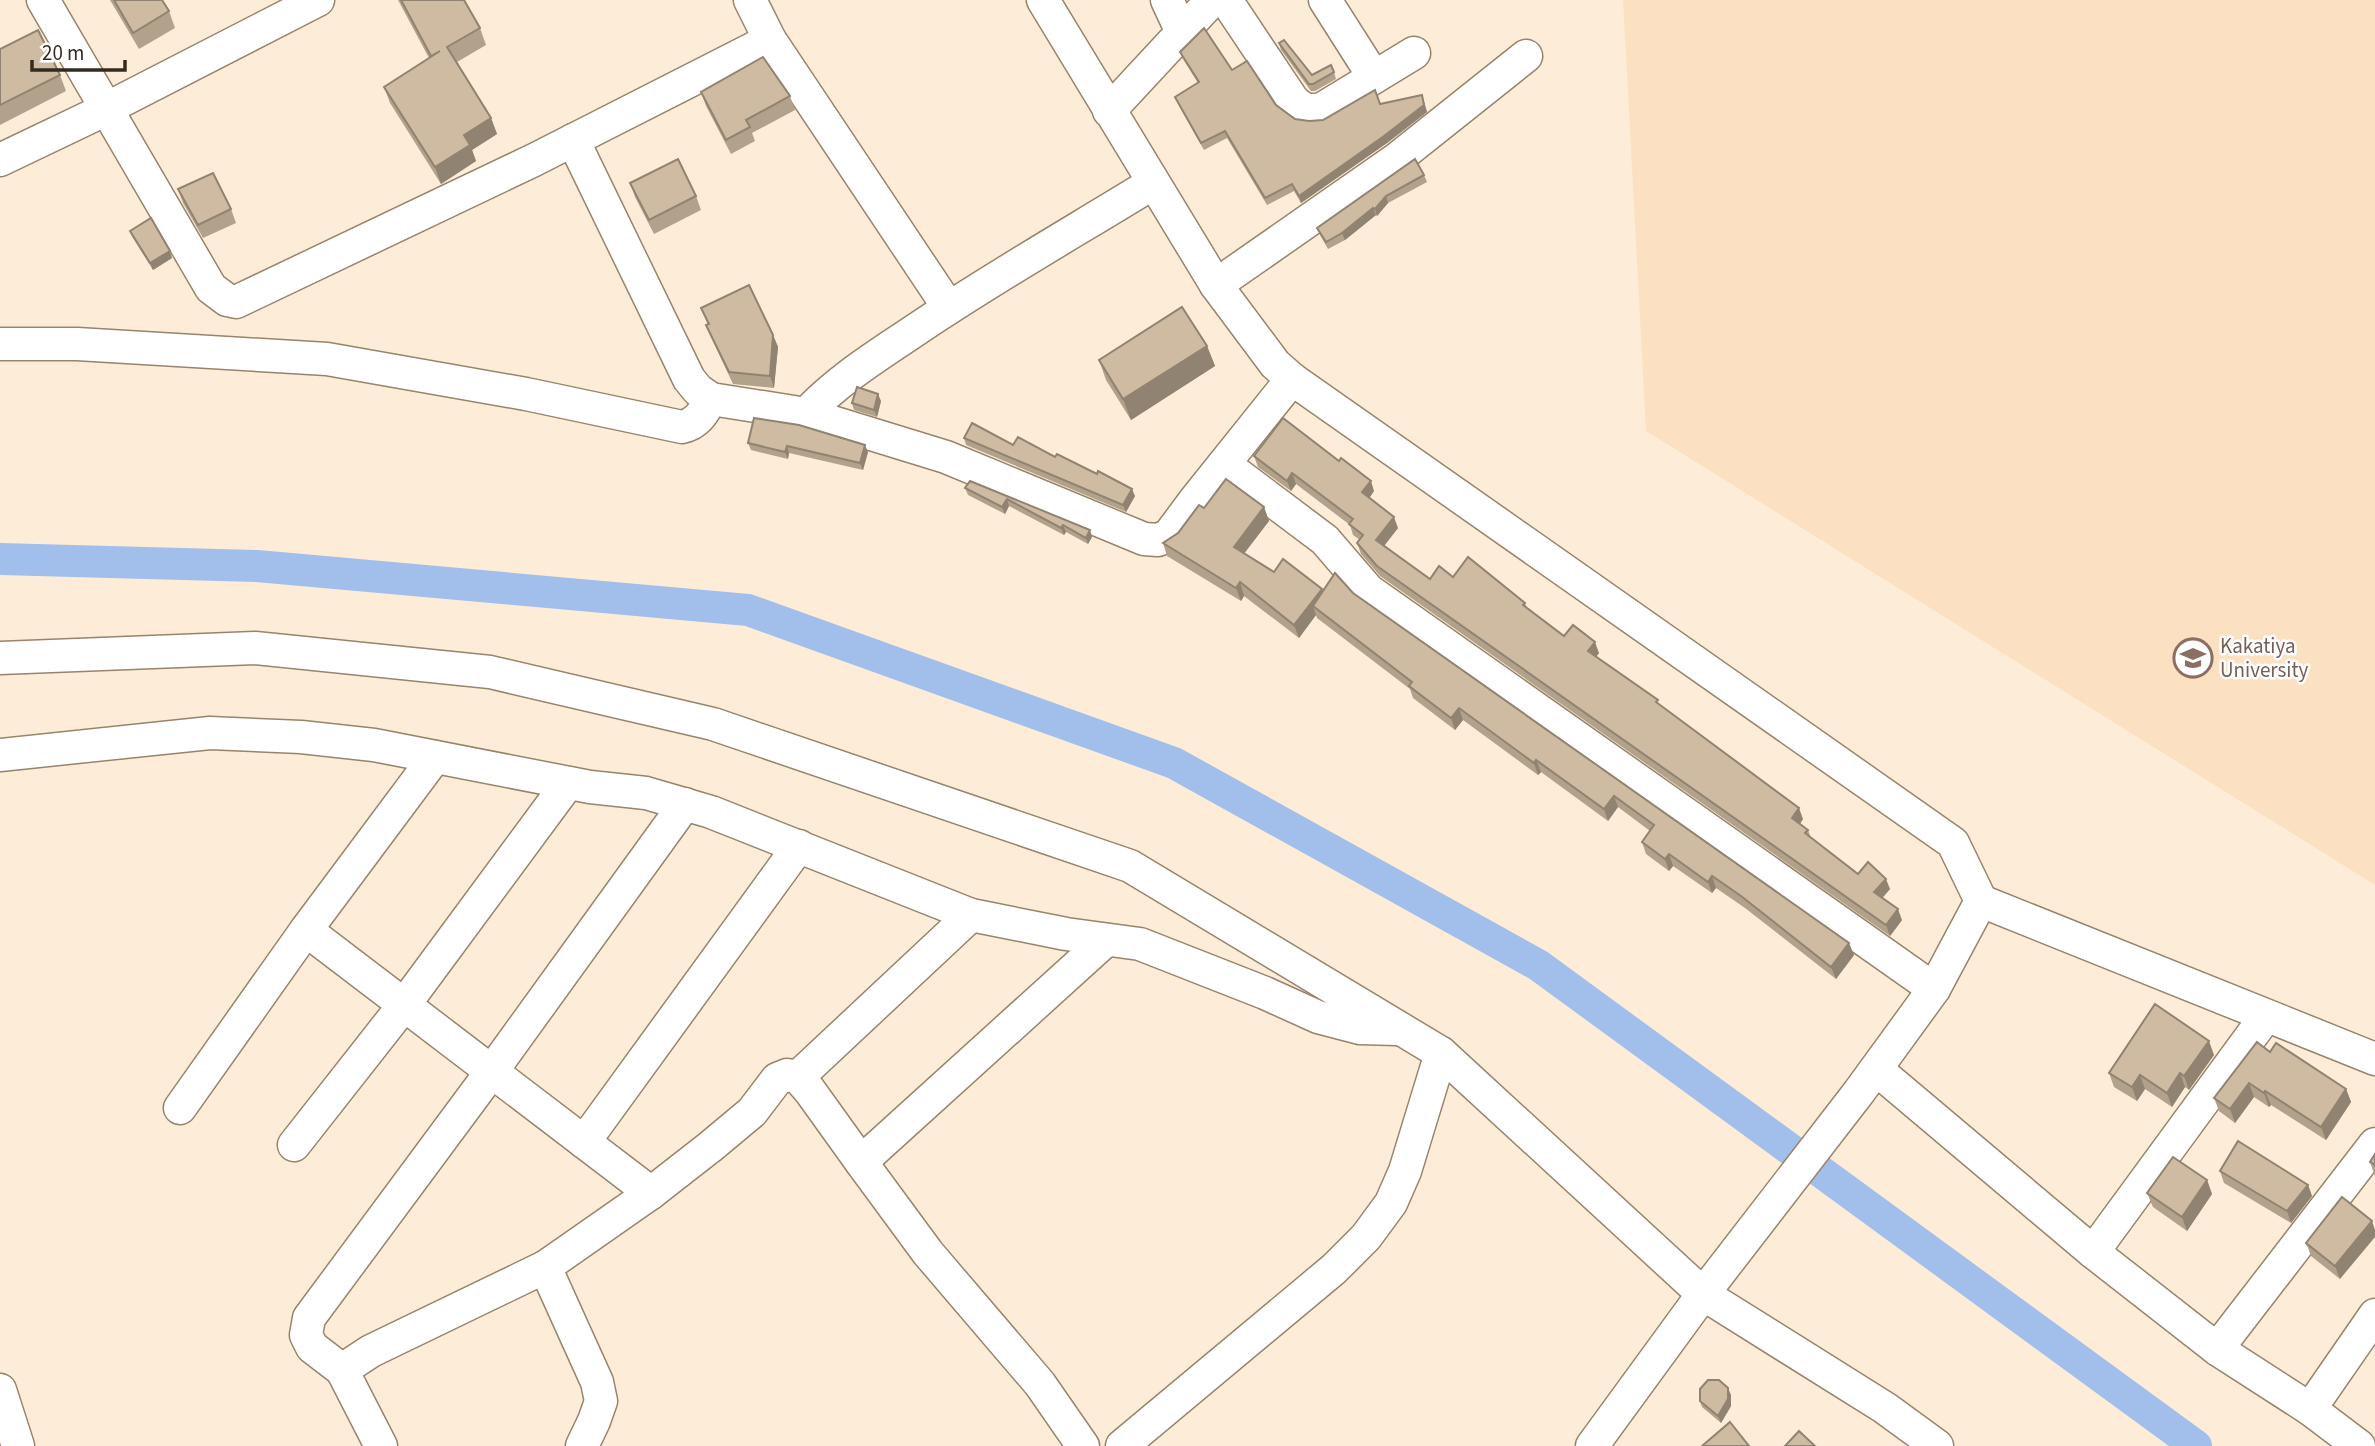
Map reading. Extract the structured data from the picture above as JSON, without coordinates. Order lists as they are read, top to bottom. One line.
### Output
{"places":{"school or university":["Kakatiya University"]},"scale_bar":"20 m"}
